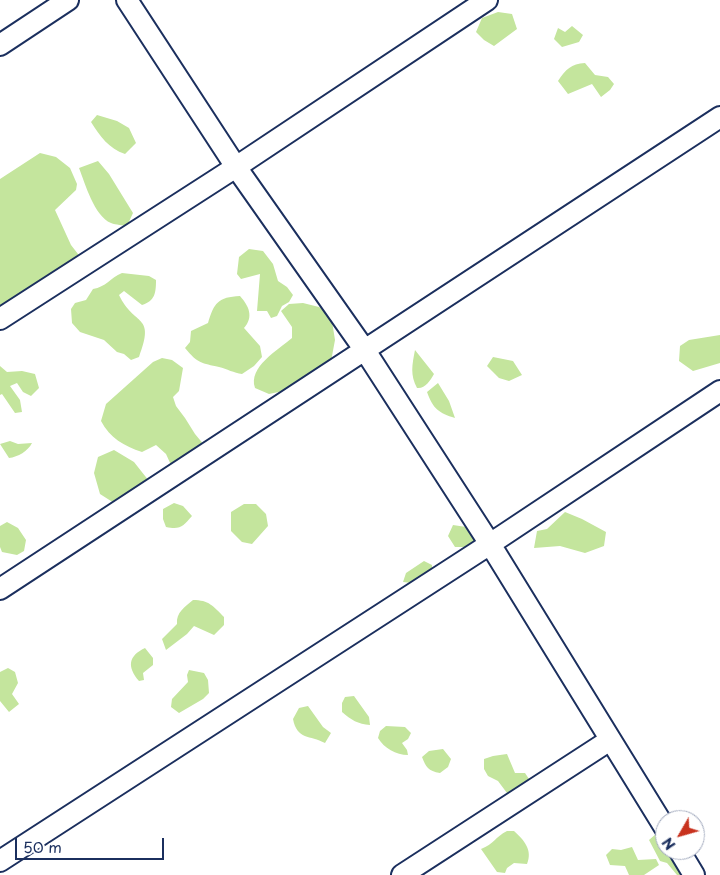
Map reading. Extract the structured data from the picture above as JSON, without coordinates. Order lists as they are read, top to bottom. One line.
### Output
{"scale_bar":"50 m","north":"bottom left"}
